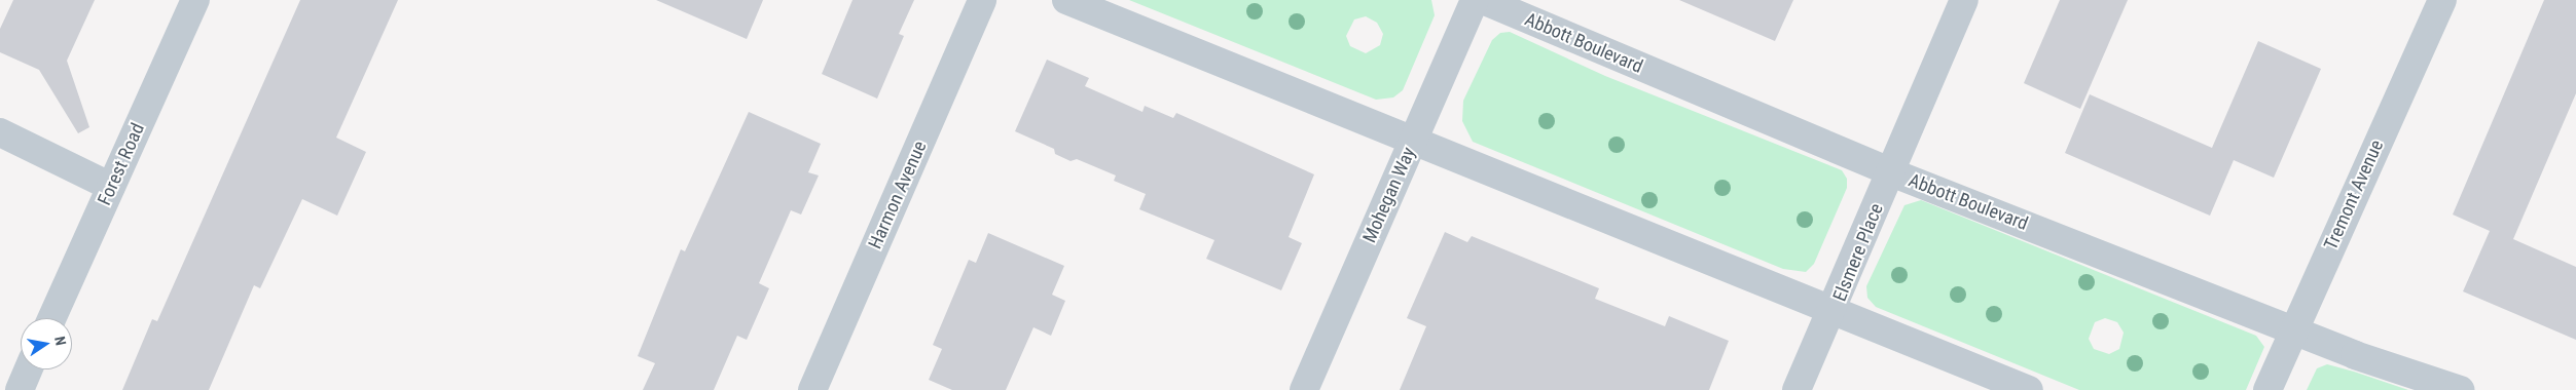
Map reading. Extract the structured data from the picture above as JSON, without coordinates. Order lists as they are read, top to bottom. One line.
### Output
{"streets":{"street":["Abbott Boulevard","Forest Road","Harmon Avenue","Mohegan Way","Tremont Avenue","Elsmere Place"]},"crossings":[["Abbott Boulevard","Tremont Avenue"],["Abbott Boulevard","Elsmere Place"]],"north":"right"}
